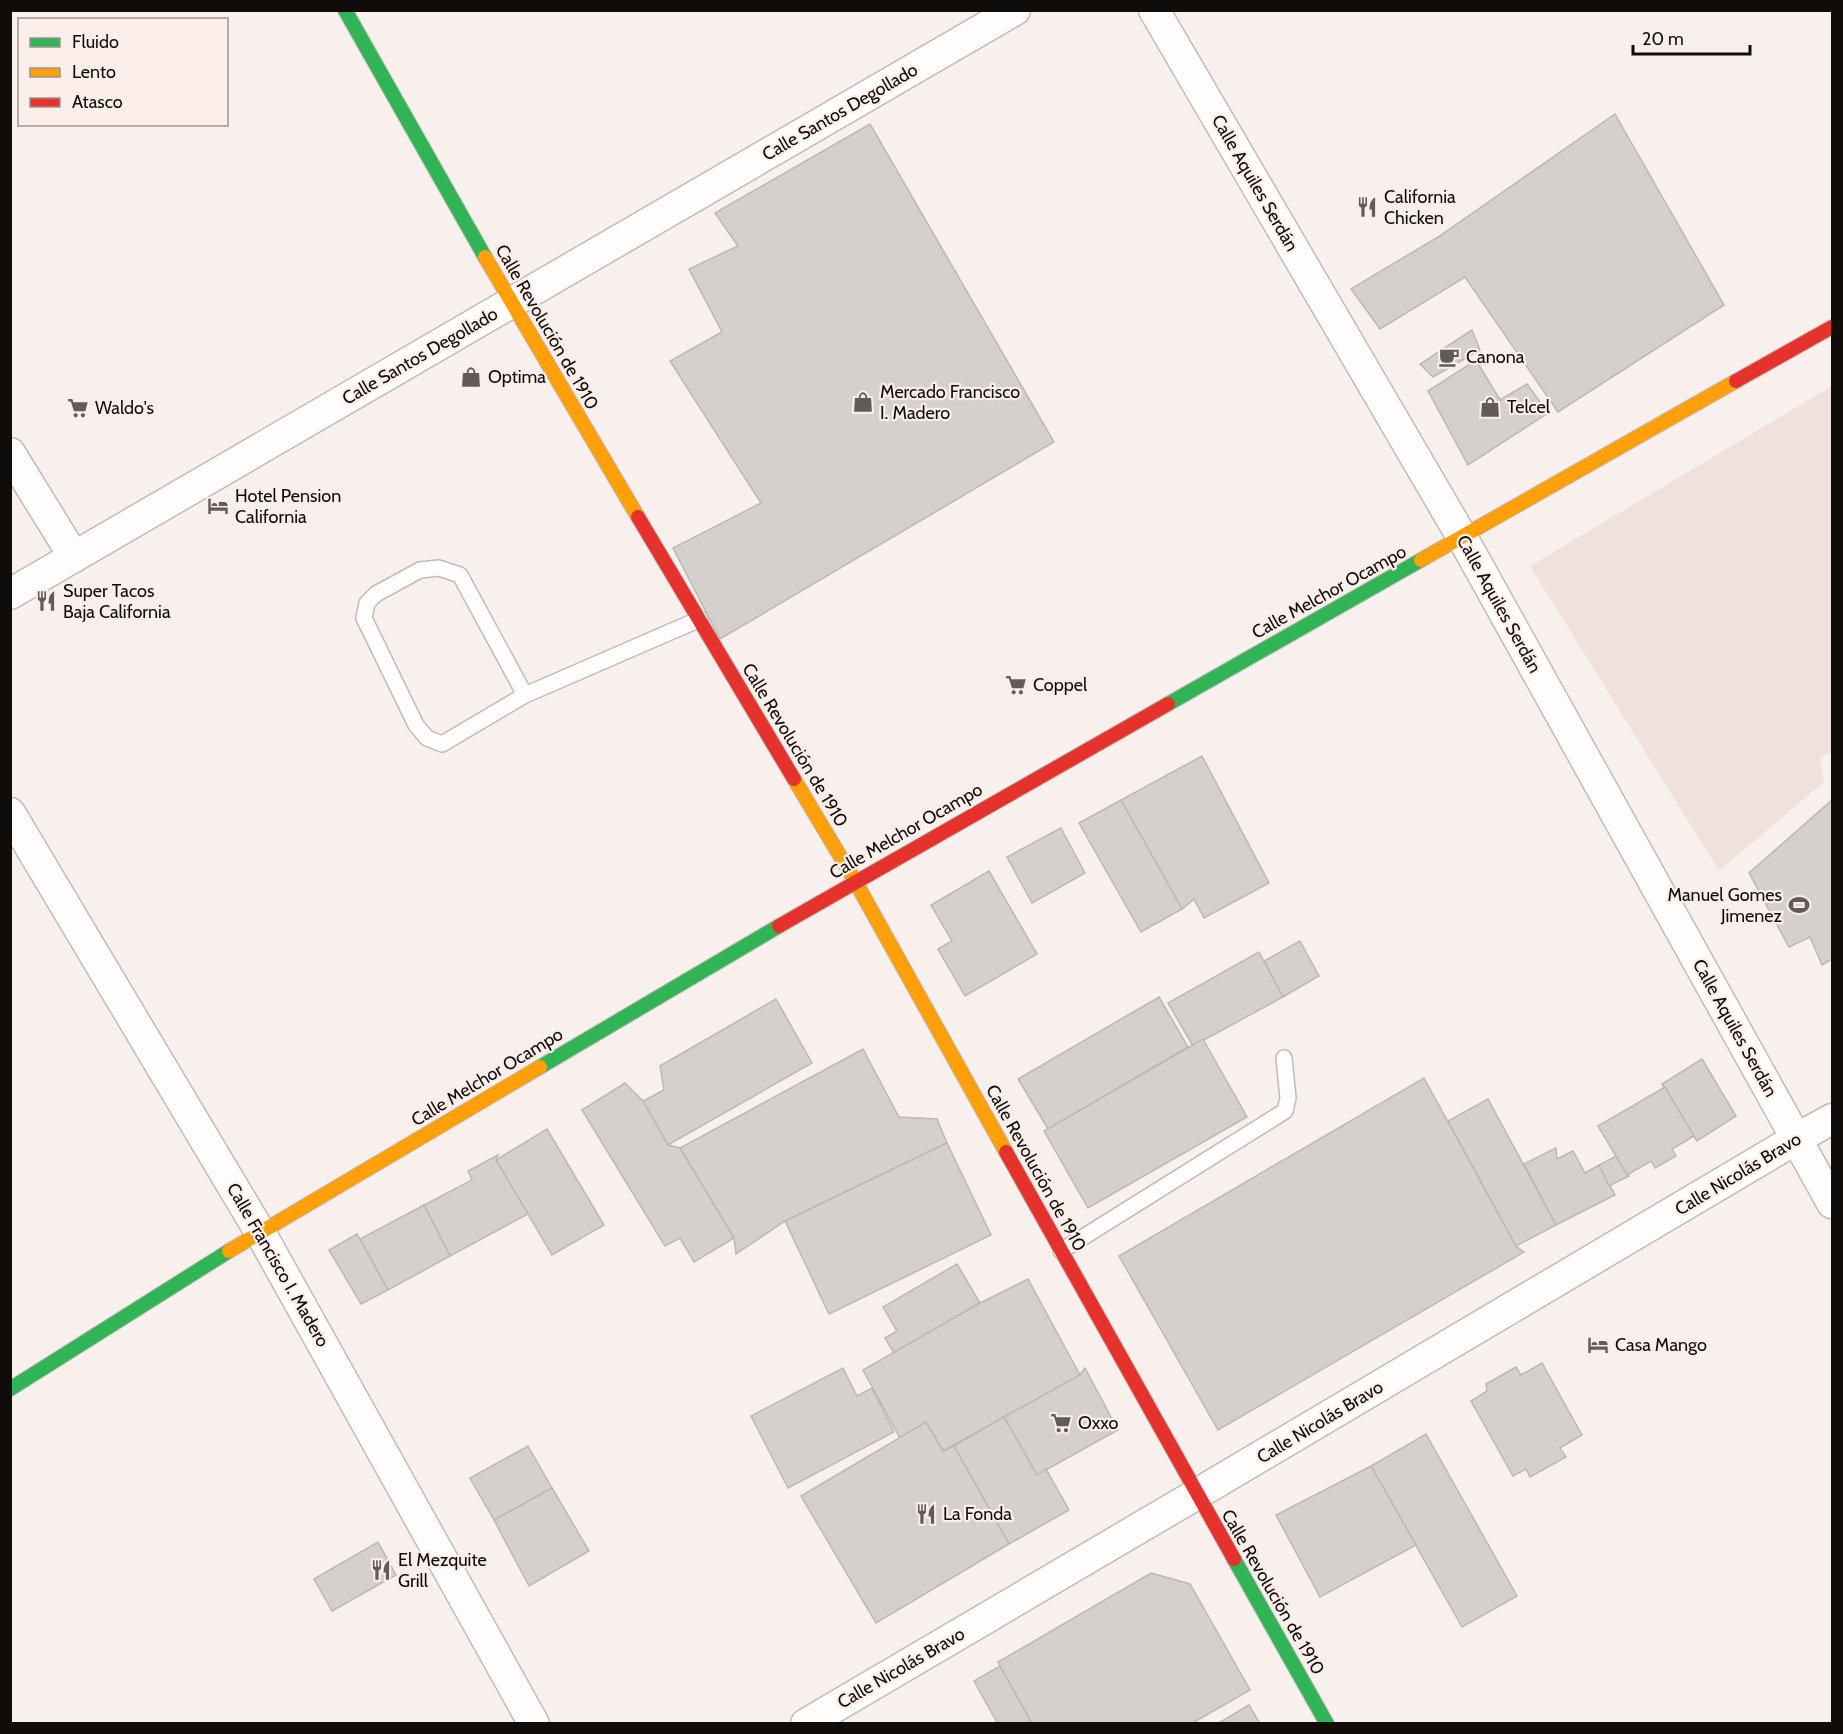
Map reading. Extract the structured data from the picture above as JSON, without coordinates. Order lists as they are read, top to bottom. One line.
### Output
{"streets":{"street":["Calle Santos Degollado","Calle Aquiles Serdán","Calle Revolución de 1910","Calle Melchor Ocampo","Calle Nicolás Bravo","Calle Francisco I. Madero"]},"crossings":[["Calle Santos Degollado","Calle Revolución de 1910"],["Calle Aquiles Serdán","Calle Melchor Ocampo"],["Calle Aquiles Serdán","Calle Nicolás Bravo"],["Calle Revolución de 1910","Calle Melchor Ocampo"],["Calle Revolución de 1910","Calle Nicolás Bravo"],["Calle Melchor Ocampo","Calle Francisco I. Madero"]],"places":{"restaurant":["California Chicken","Super Tacos Baja California","La Fonda","El Mezquite Grill"],"cafe":["Canona"],"shop":["Optima","Mercado Francisco I. Madero","Telcel"],"supermarket":["Waldo's","Coppel","Oxxo"],"hotel":["Hotel Pension California","Casa Mango"],"sports":["Manuel Gomes Jimenez"]},"legend":["Fluido","Lento","Atasco"],"scale_bar":"20 m"}
